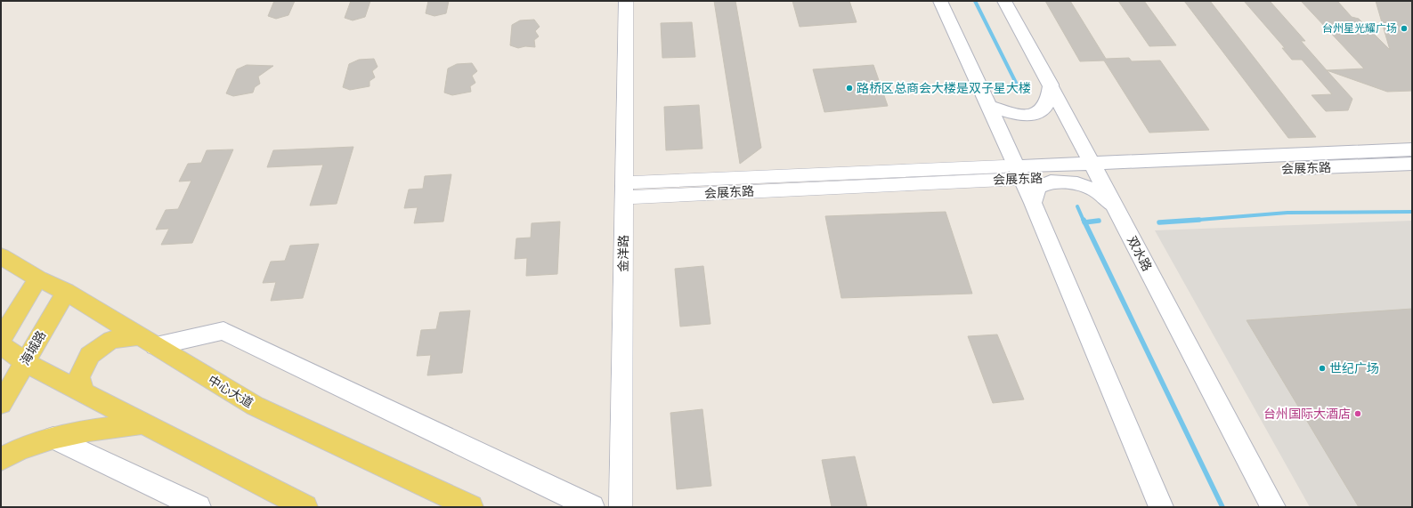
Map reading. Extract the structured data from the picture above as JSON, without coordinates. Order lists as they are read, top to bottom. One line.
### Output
{"streets":{"main road":["会展东路","双水路","海城路","中心大道"],"street":["金洋路"]},"crossings":[["会展东路","金洋路"],["会展东路","双水路"],["海城路","中心大道"]],"places":["台州星光耀广场","路桥区总商会大楼是双子星大楼","世纪广场","台州国际大酒店"]}
